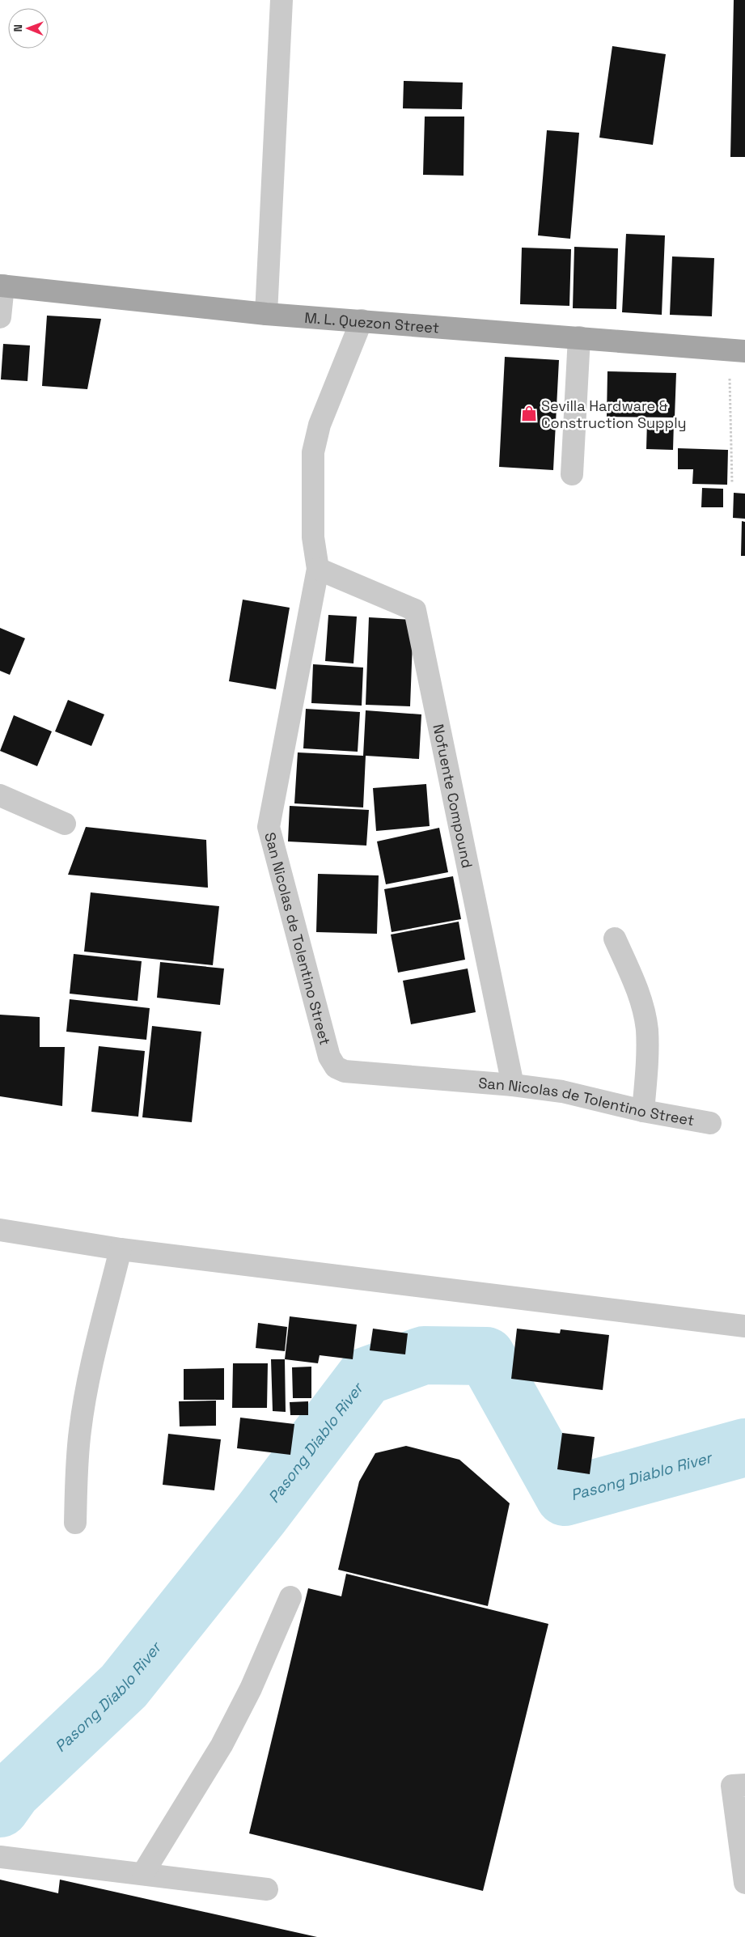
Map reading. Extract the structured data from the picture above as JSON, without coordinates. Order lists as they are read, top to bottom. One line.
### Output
{"streets":{"main road":["M. L. Quezon Street"],"street":["Nofuente Compound","San Nicolas de Tolentino Street"]},"crossings":[["M. L. Quezon Street","San Nicolas de Tolentino Street"],["Nofuente Compound","San Nicolas de Tolentino Street"]],"water":["Pasong Diablo River"],"places":{"shop":["Sevilla Hardware & Construction Supply"]},"north":"left"}
